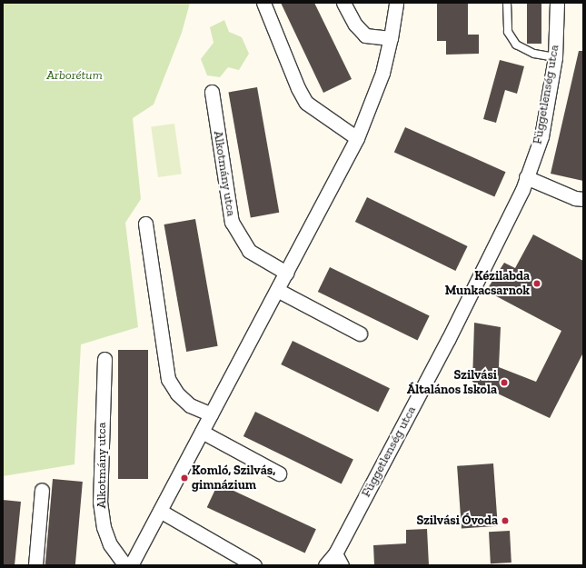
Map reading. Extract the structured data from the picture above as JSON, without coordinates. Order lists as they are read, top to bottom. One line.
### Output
{"streets":{"street":["Függetlenség utca","Alkotmány utca"]},"parks":["Arborétum"],"places":["Kézilabda Munkacsarnok","Szilvási Általános Iskola","Komló, Szilvás, gimnázium","Szilvási Óvoda"]}
